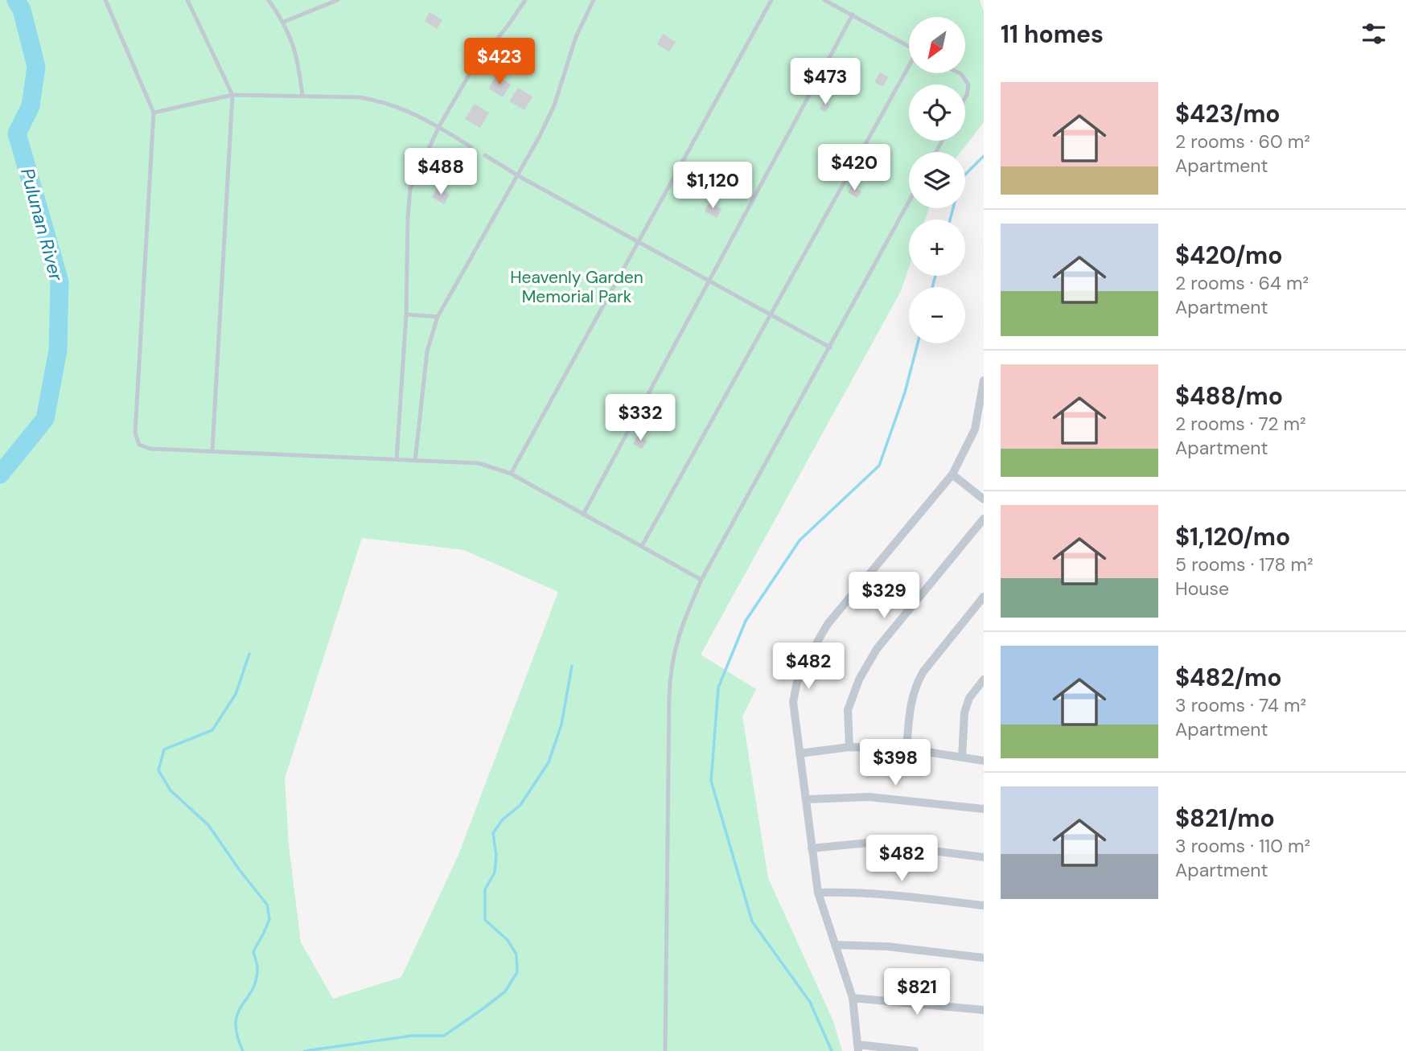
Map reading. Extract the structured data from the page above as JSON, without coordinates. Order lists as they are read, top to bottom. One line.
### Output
{"water":["Pulunan River"],"parks":["Heavenly Garden Memorial Park"],"north":"bottom left","page":{"heading":"11 homes","map_buttons":["+","−"],"price":["$423","$473","$420","$488","$1,120","$332","$329","$482","$398","$482","$821"],"list":[{"name":"$423/mo","note":"2 rooms · 60 m² · Apartment"},{"name":"$420/mo","note":"2 rooms · 64 m² · Apartment"},{"name":"$488/mo","note":"2 rooms · 72 m² · Apartment"},{"name":"$1,120/mo","note":"5 rooms · 178 m² · House"},{"name":"$482/mo","note":"3 rooms · 74 m² · Apartment"},{"name":"$821/mo","note":"3 rooms · 110 m² · Apartment"}]}}
